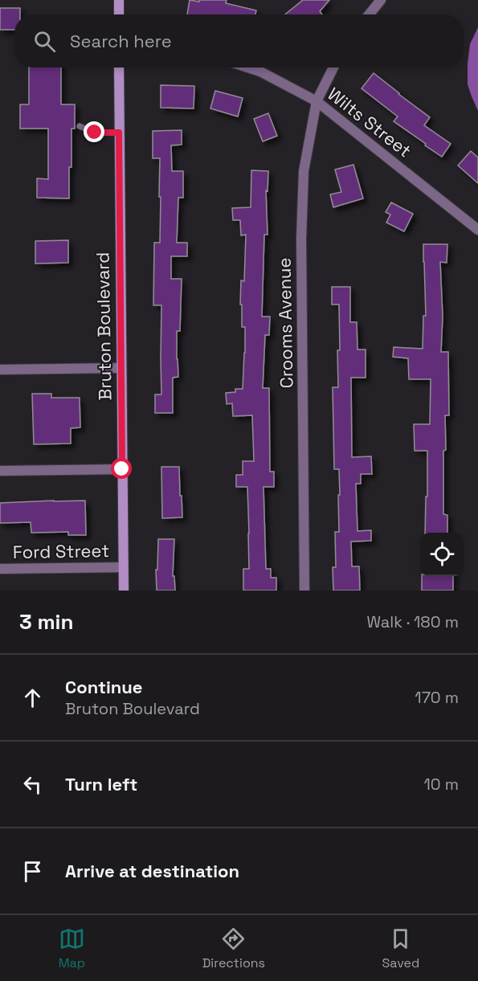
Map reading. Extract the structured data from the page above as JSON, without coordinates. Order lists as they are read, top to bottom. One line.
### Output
{"streets":{"street":["Wilts Street","Crooms Avenue","Bruton Boulevard","Ford Street"]},"crossings":[["Wilts Street","Crooms Avenue"],["Bruton Boulevard","Ford Street"]],"page":{"search":"Search here","heading":["3 min","Walk · 180 m"],"list":[["Continue","Bruton Boulevard","170 m"],["Turn left","10 m"],"Arrive at destination"],"nav":["Map","Directions","Saved"]}}
